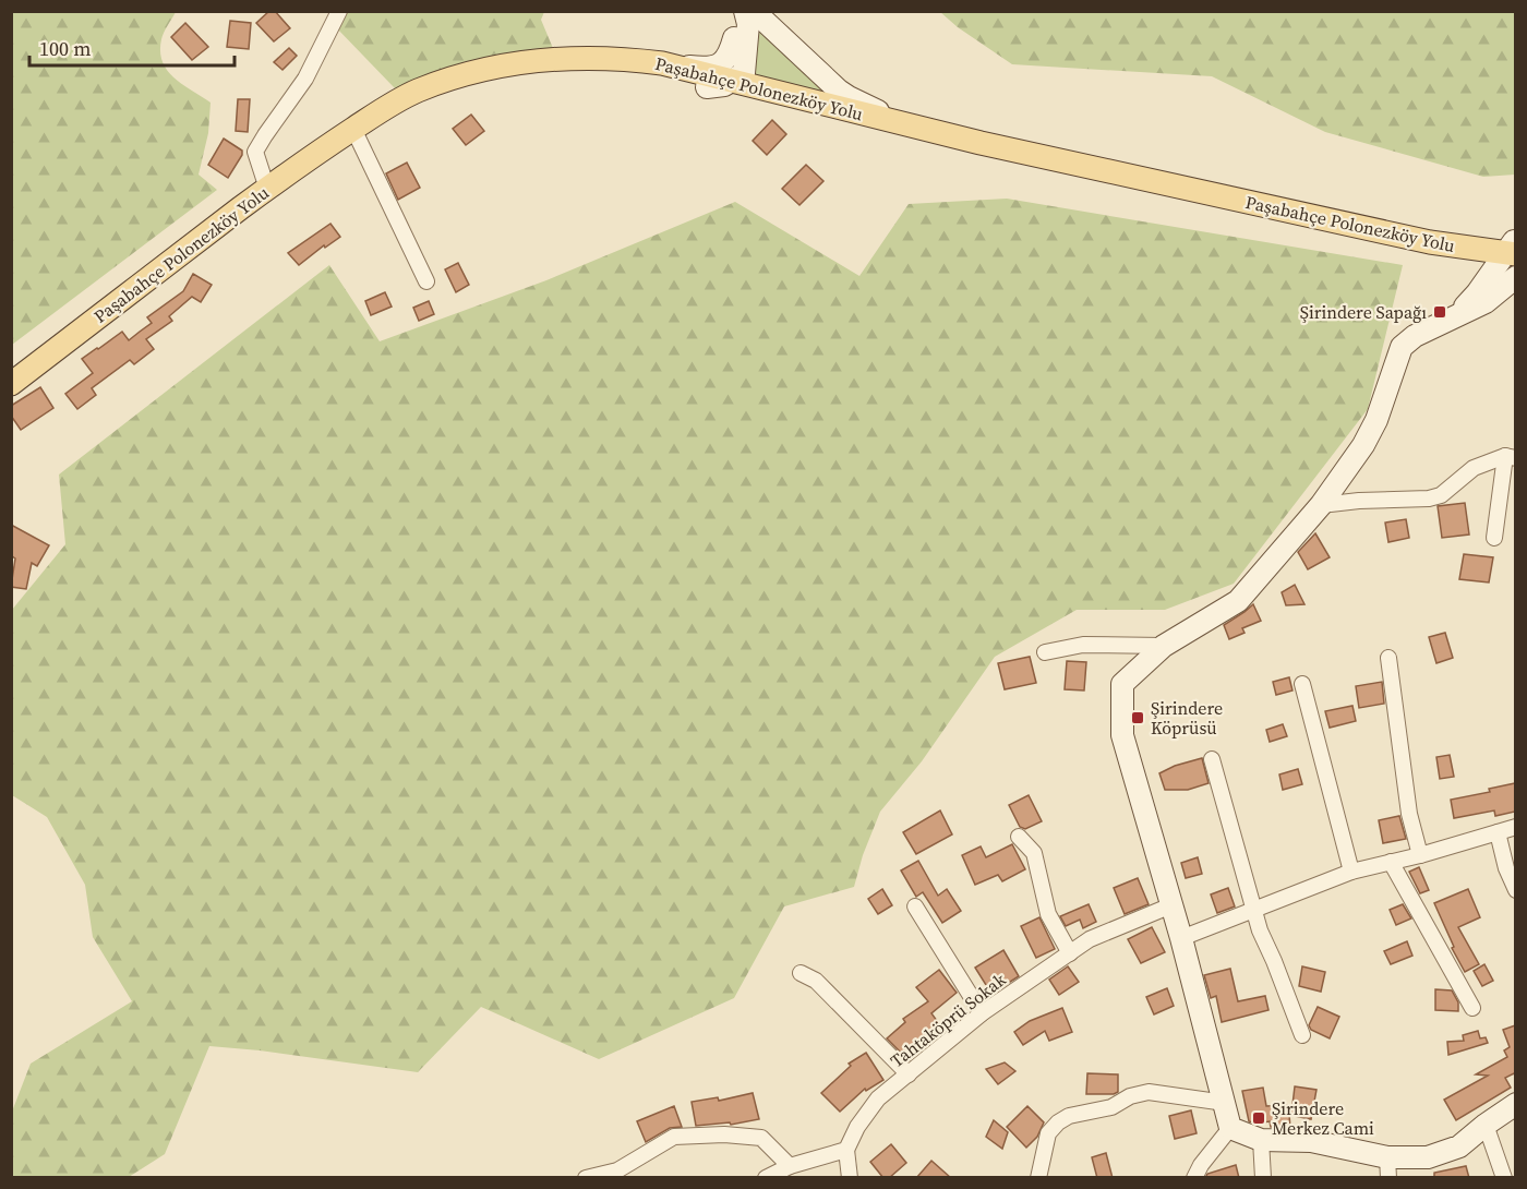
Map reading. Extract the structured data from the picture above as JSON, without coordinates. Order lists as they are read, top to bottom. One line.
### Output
{"streets":{"main road":["Paşabahçe Polonezköy Yolu"],"street":["Tahtaköprü Sokak"]},"places":{"transit":["Şirindere Sapağı","Şirindere Köprüsü","Şirindere Merkez Cami"]},"scale_bar":"100 m"}
